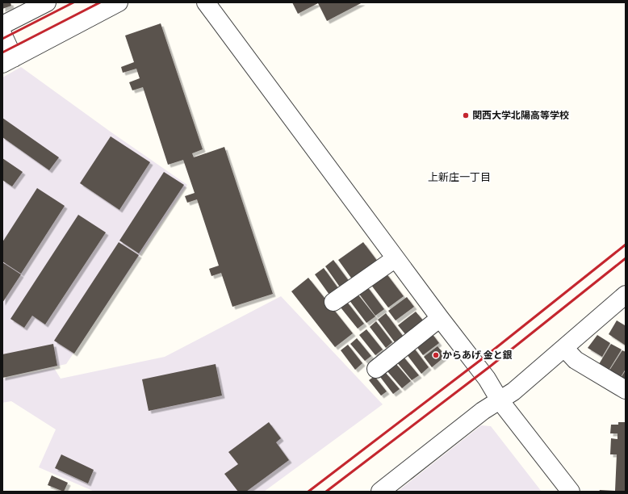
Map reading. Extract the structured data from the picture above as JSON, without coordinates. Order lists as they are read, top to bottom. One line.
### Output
{"districts":["上新庄一丁目"],"places":["関西大学北陽高等学校","からあげ 金と銀"]}
